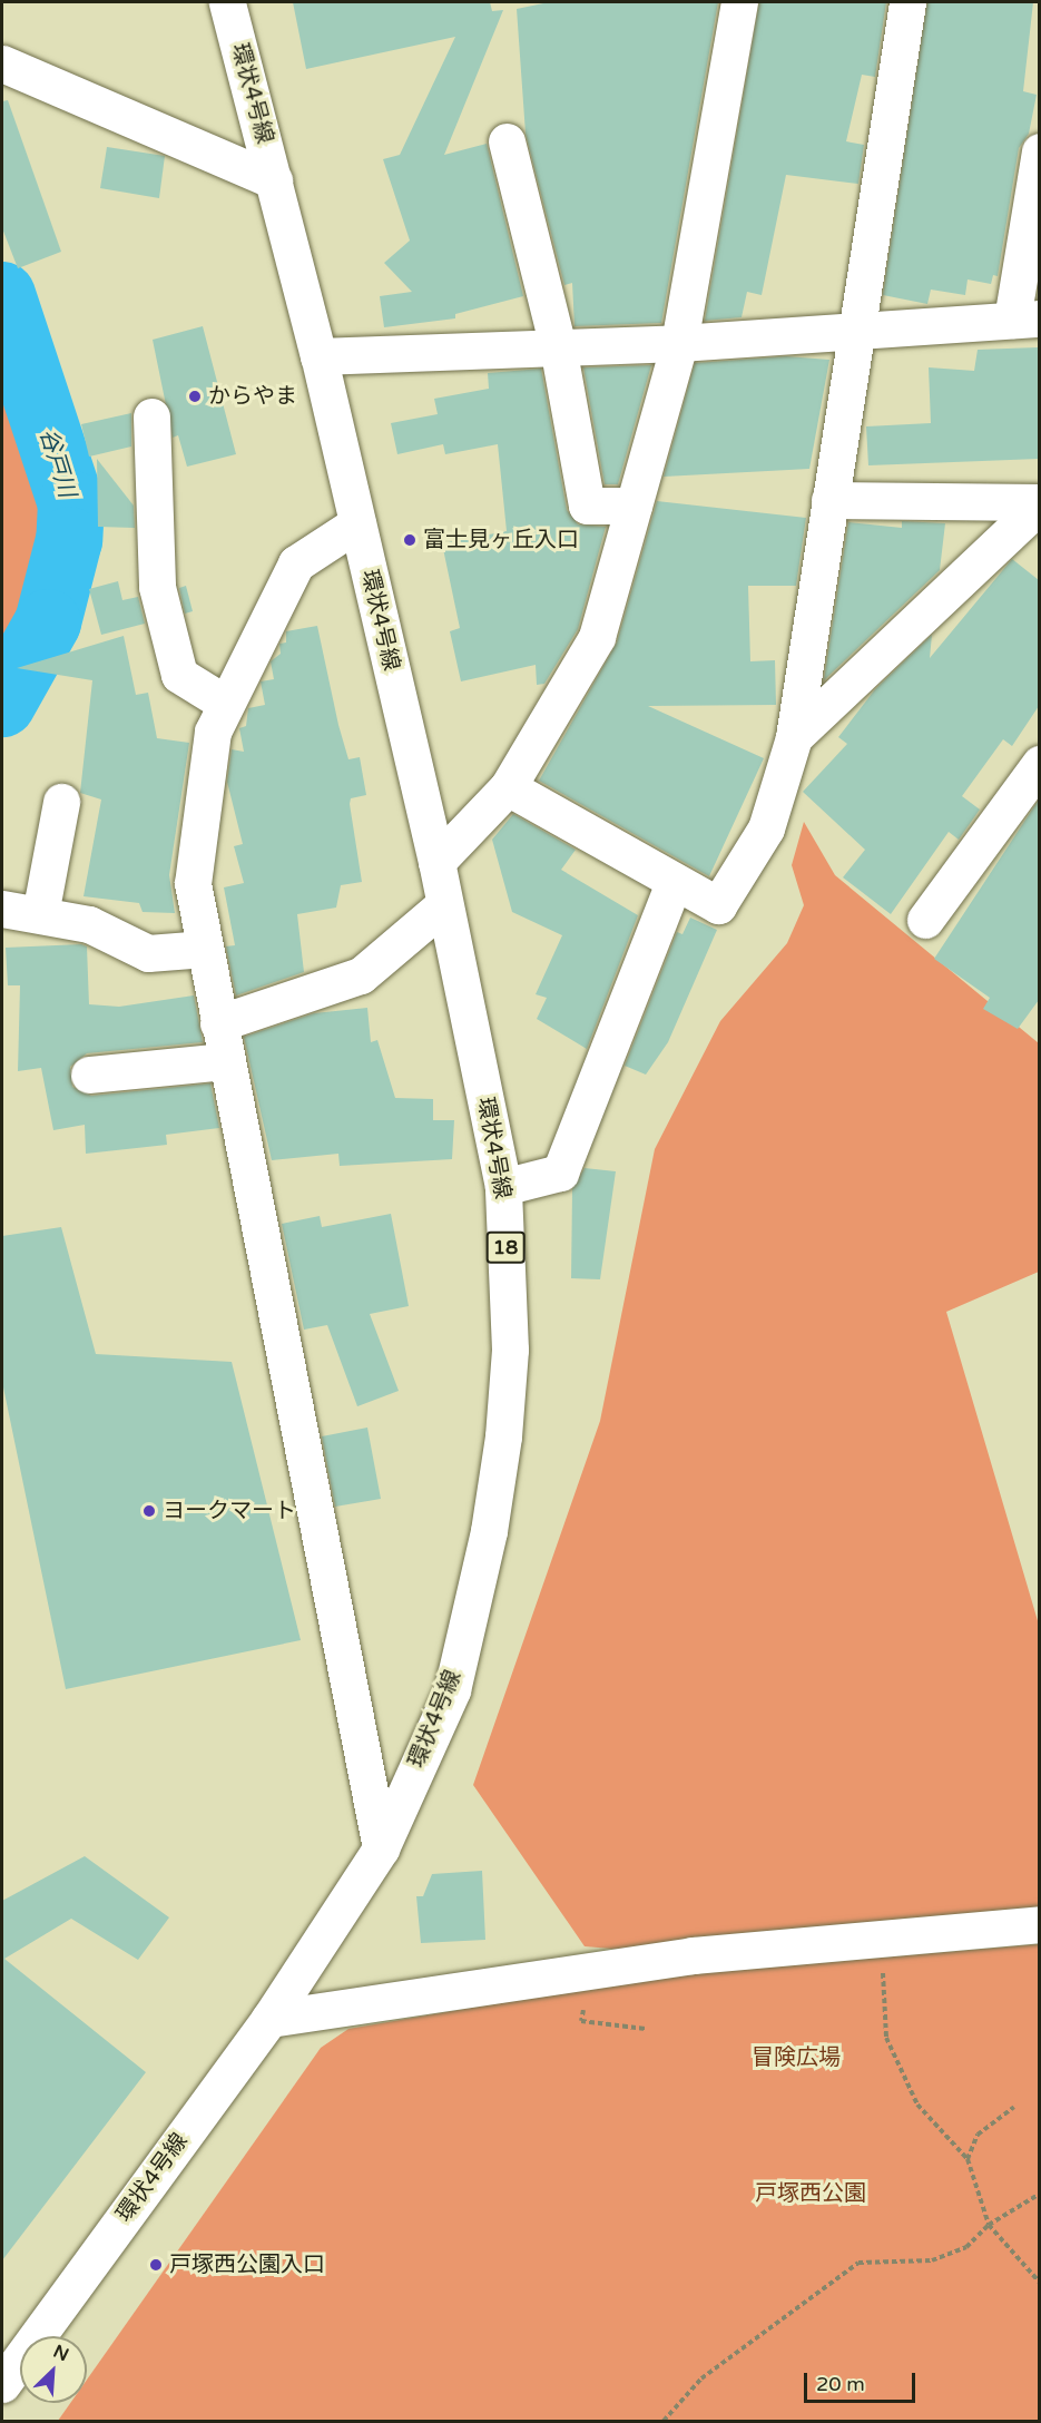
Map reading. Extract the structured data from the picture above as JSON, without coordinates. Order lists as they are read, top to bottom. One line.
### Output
{"streets":{"street":["環状4号線","18"]},"water":["谷戸川"],"parks":["冒険広場","戸塚西公園"],"places":["からやま","富士見ヶ丘入口","ヨークマート","戸塚西公園入口"],"scale_bar":"20 m","north":"top right"}
